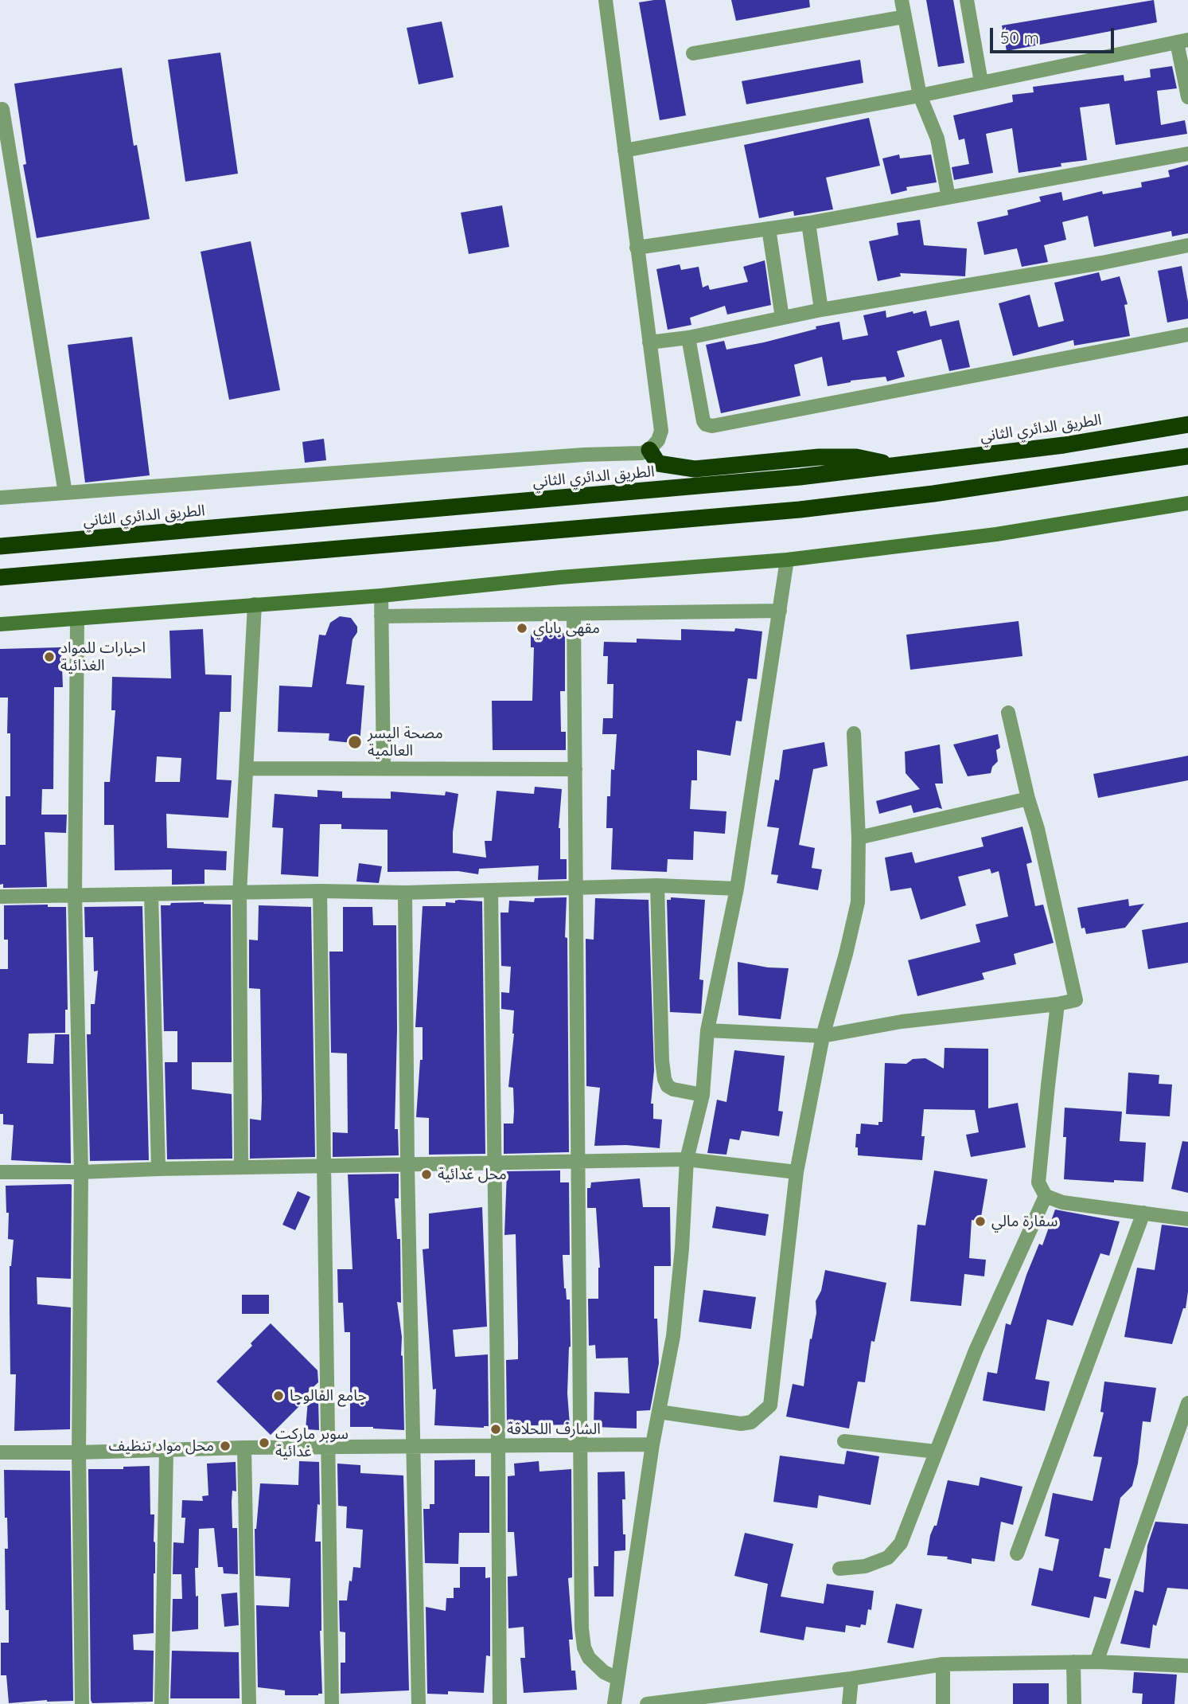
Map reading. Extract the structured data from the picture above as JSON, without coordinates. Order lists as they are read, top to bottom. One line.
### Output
{"streets":{"highway":["الطريق الدائري الثاني"]},"places":["مقهى باباي","احبارات للمواد الغذائية","مصحة اليسر العالمية","محل غدائية","سفارة مالي","جامع الفالوجا","الشارف اللحلاقة","سوبر ماركت غدائية","محل مواد تنظيف"],"scale_bar":"50 m"}
